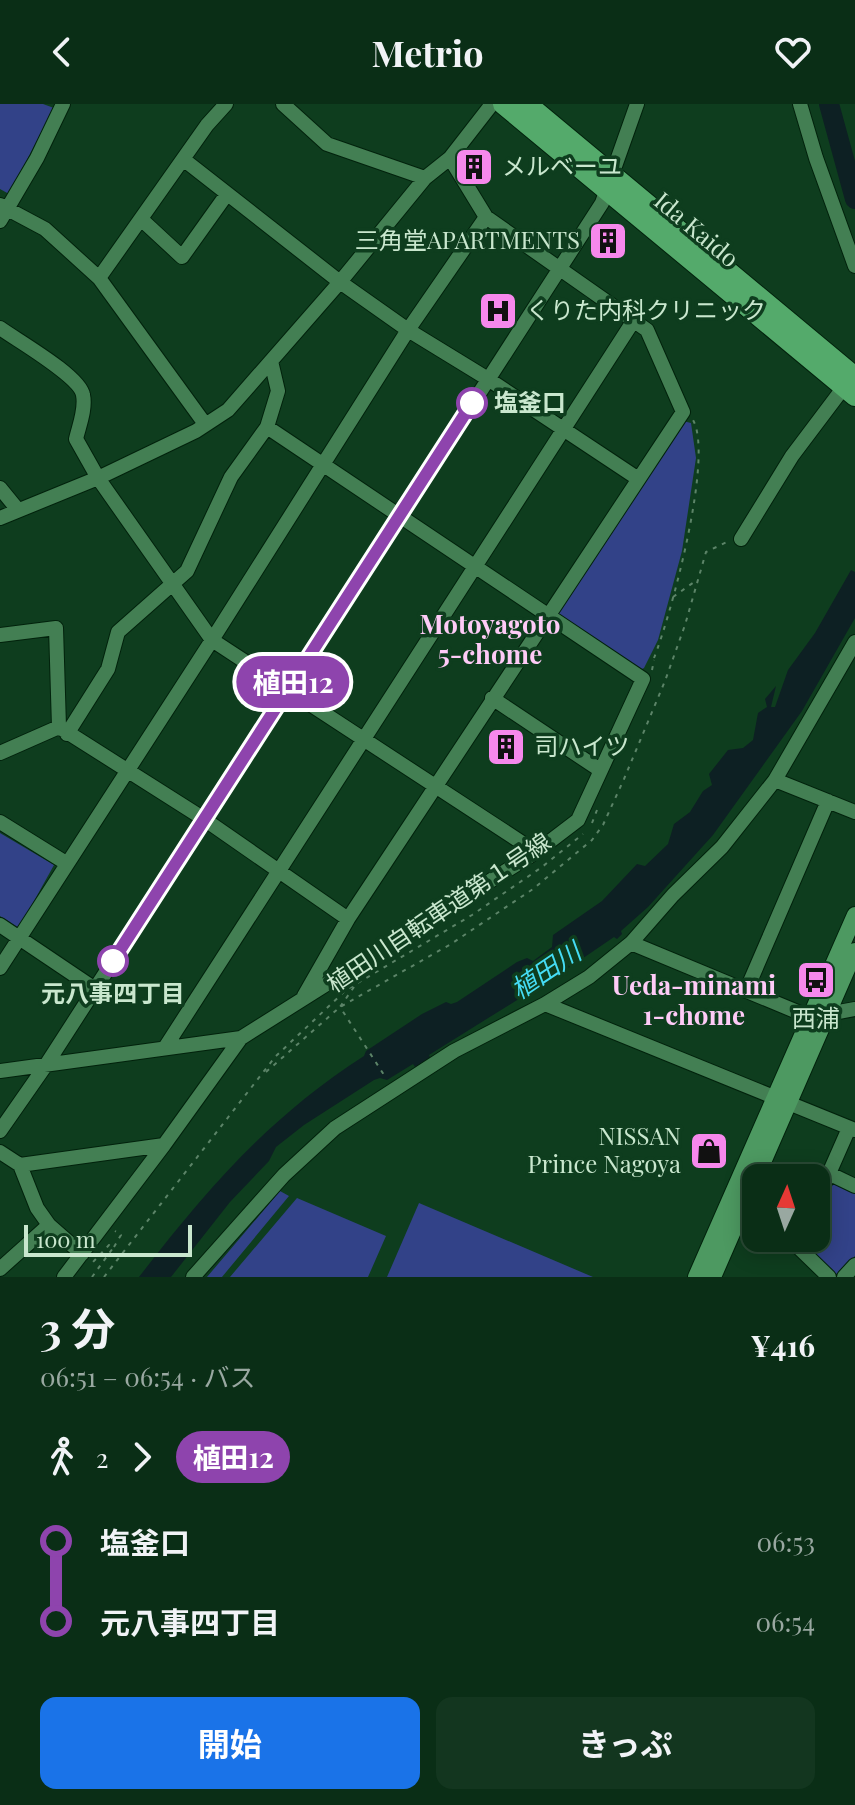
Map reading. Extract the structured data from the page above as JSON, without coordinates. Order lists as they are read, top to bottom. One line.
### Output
{"streets":{"highway":["Ida Kaido"],"path":["植田川自転車道第１号線"]},"districts":["Motoyagoto 5-chome","Ueda-minami 1-chome"],"water":["植田川"],"places":{"building":["メルベーユ","三角堂APARTMENTS","司ハイツ"],"hospital":["くりた内科クリニック"],"other":["塩釜口","元八事四丁目"],"bus stop":["西浦"],"shop":["NISSAN Prince Nagoya"]},"lines":["bus line 植田12"],"scale_bar":"100 m","north":"top","page":{"header":"Metrio","on_map":"植田12","scale":"100 m","heading":["3 分","06:51 – 06:54 · バス","¥416"],"legs":["2","植田12"],"list":[{"name":"塩釜口","value":"06:53"},{"name":"元八事四丁目","value":"06:54"}],"buttons":["開始","きっぷ"]}}
